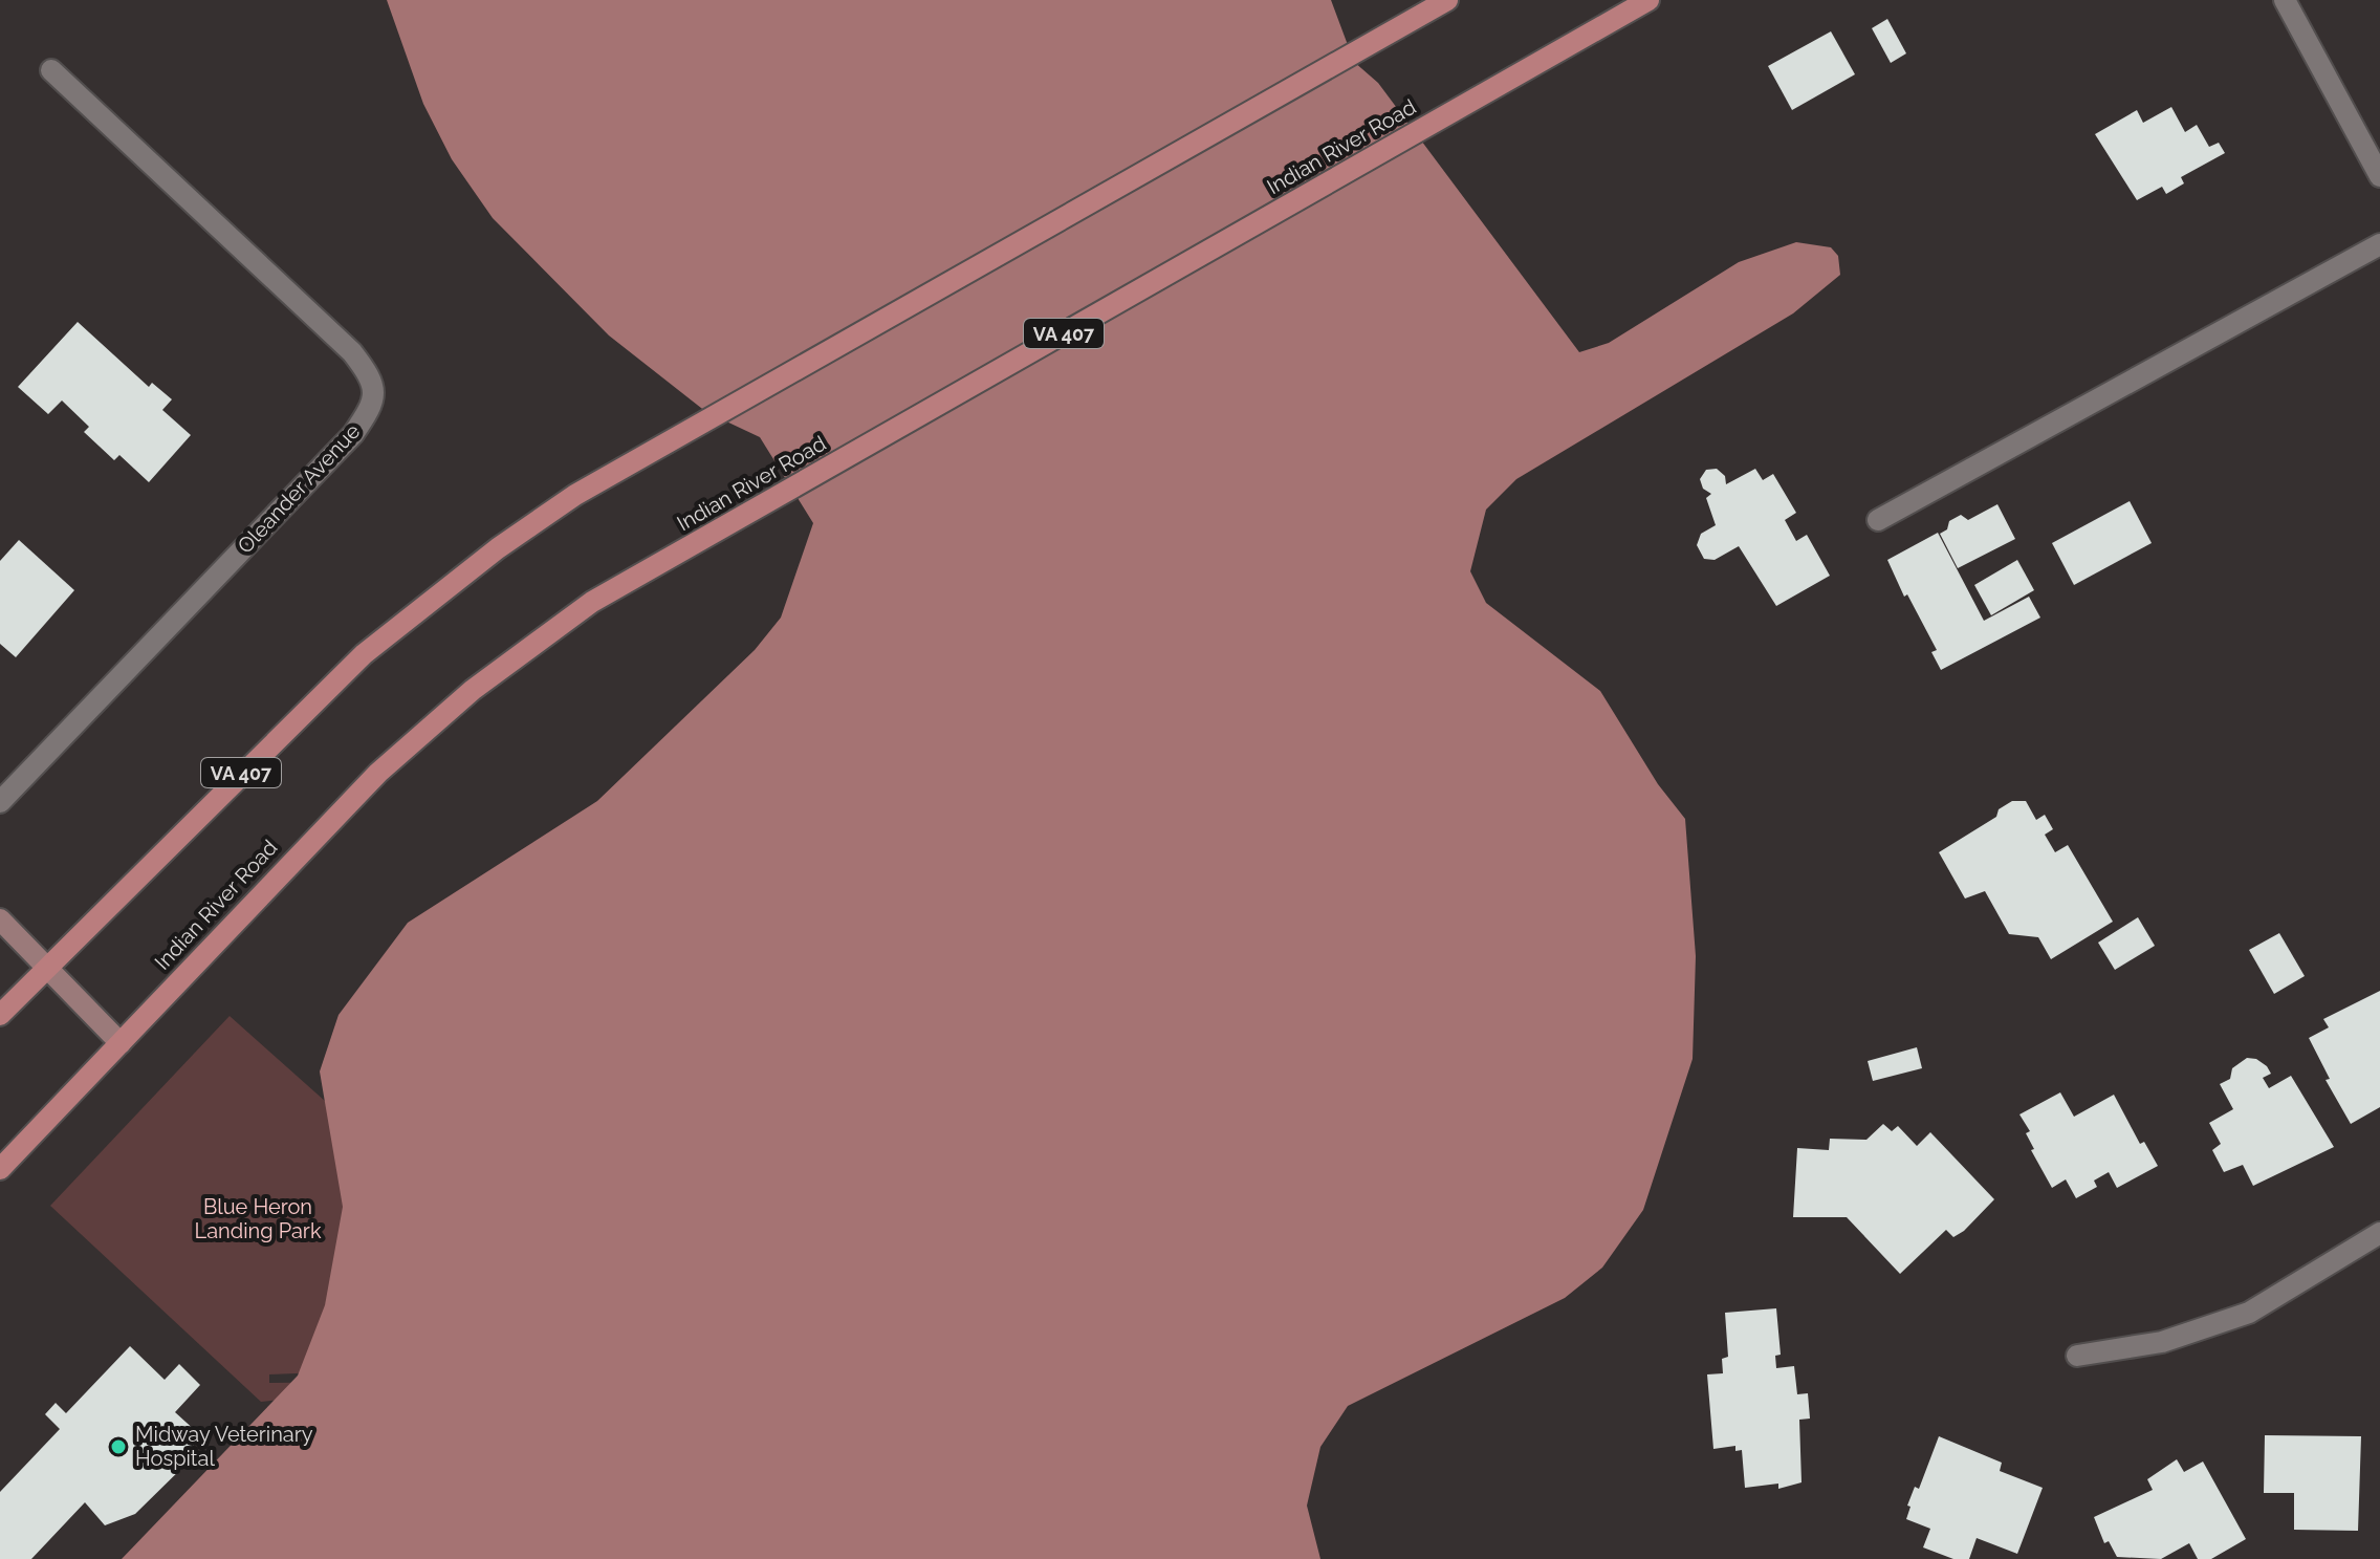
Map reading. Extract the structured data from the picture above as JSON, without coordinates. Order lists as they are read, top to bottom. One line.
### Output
{"streets":{"main road":["Indian River Road","VA 407"],"street":["Oleander Avenue"]},"parks":["Blue Heron Landing Park"],"places":["Midway Veterinary Hospital"]}
